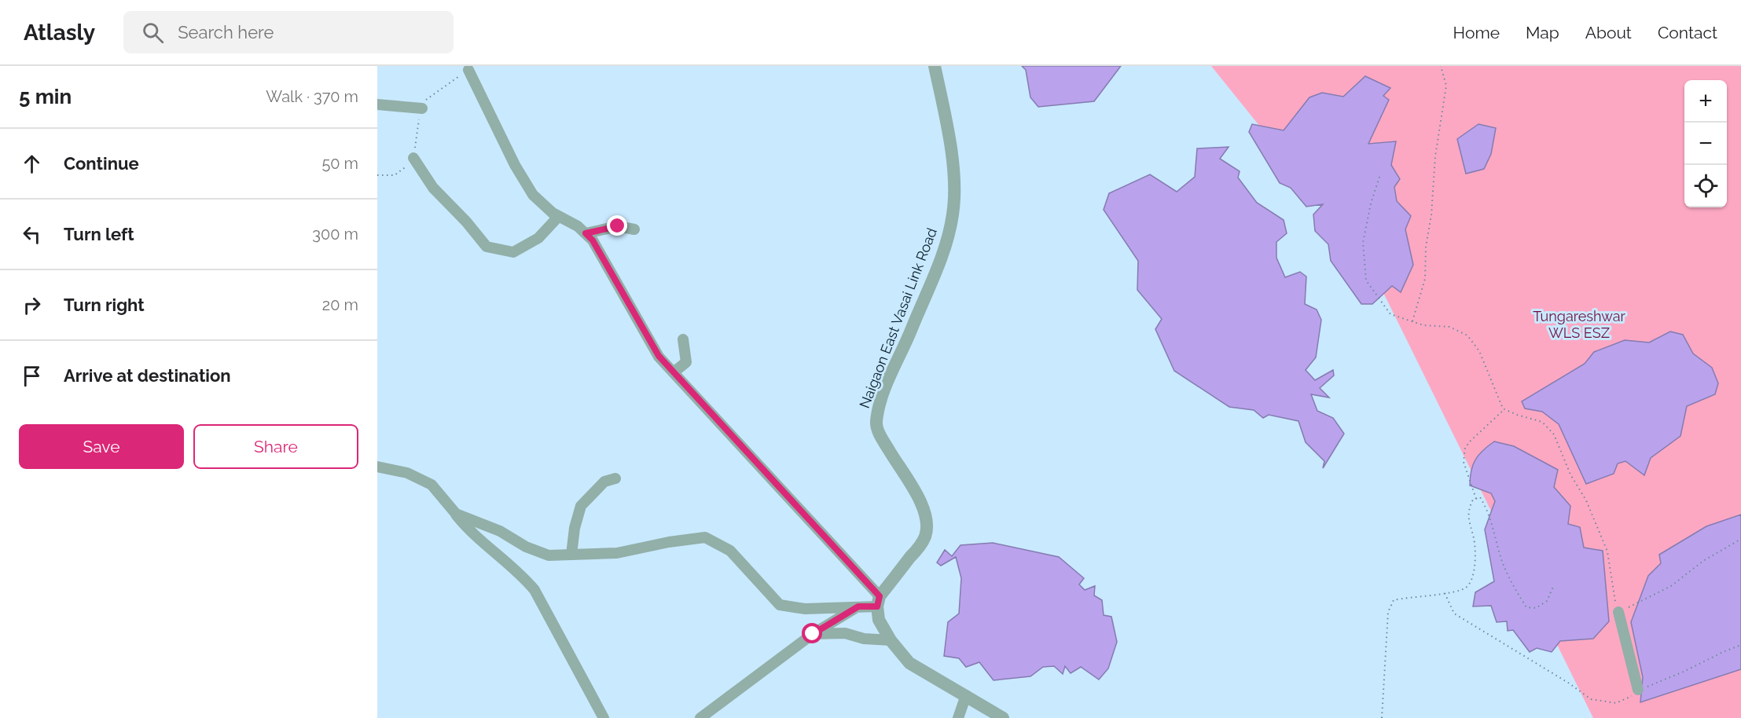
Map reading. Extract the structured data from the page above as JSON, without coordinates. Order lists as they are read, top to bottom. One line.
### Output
{"streets":{"street":["Naigaon East Vasai Link Road"]},"parks":["Tungareshwar WLS ESZ"],"page":{"header":"Atlasly","search":"Search here","nav":["Home","Map","About","Contact"],"heading":["5 min","Walk · 370 m"],"map_buttons":["+","−"],"list":[["Continue","50 m"],["Turn left","300 m"],["Turn right","20 m"],"Arrive at destination"],"buttons":["Save","Share"]}}
